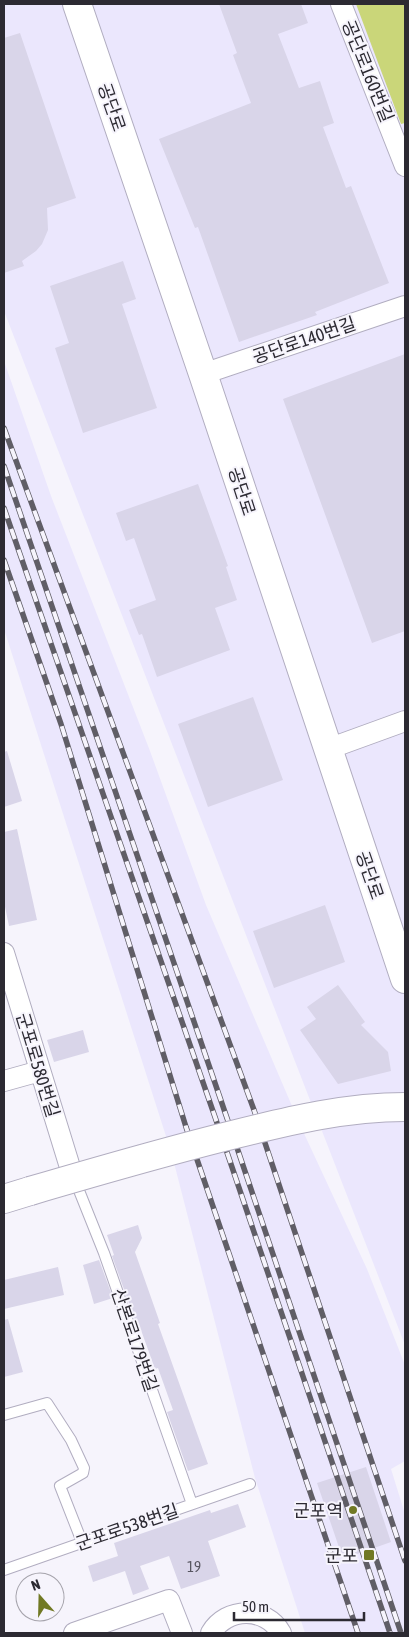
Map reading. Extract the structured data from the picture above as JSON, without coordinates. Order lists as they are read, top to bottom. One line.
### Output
{"streets":{"street":["공단로160번길","공단로","공단로140번길","군포로580번길"],"lane":["산본로179번길","군포로538번길"]},"crossings":[["공단로","공단로140번길"],["군포로580번길","산본로179번길"],["산본로179번길","군포로538번길"]],"places":{"other":["군포역"],"transit":["군포"]},"house_numbers":["19"],"scale_bar":"50 m","north":"top"}
